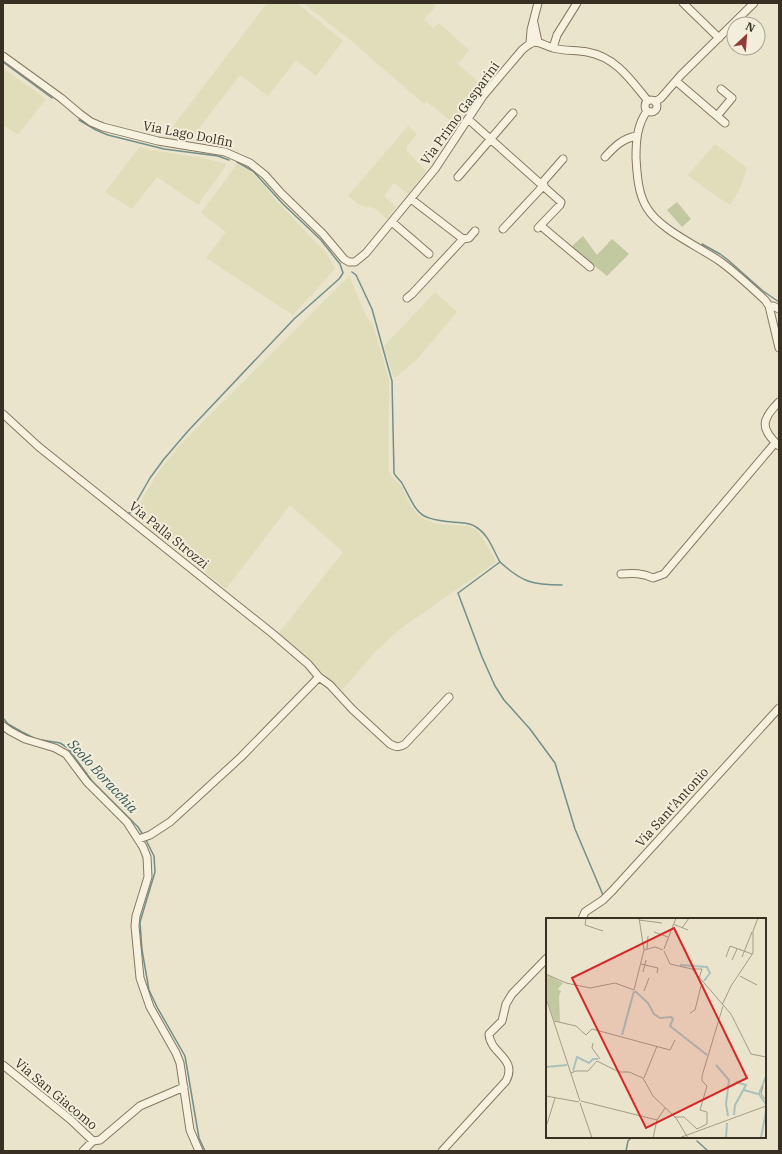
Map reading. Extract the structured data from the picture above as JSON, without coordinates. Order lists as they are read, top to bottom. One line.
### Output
{"streets":{"street":["Via Primo Gasparini","Via Lago Dolfin","Via Palla Strozzi","Via Sant'Antonio","Via San Giacomo"]},"crossings":[["Via Primo Gasparini","Via Lago Dolfin"]],"water":["Scolo Boracchia"],"north":"top right"}
